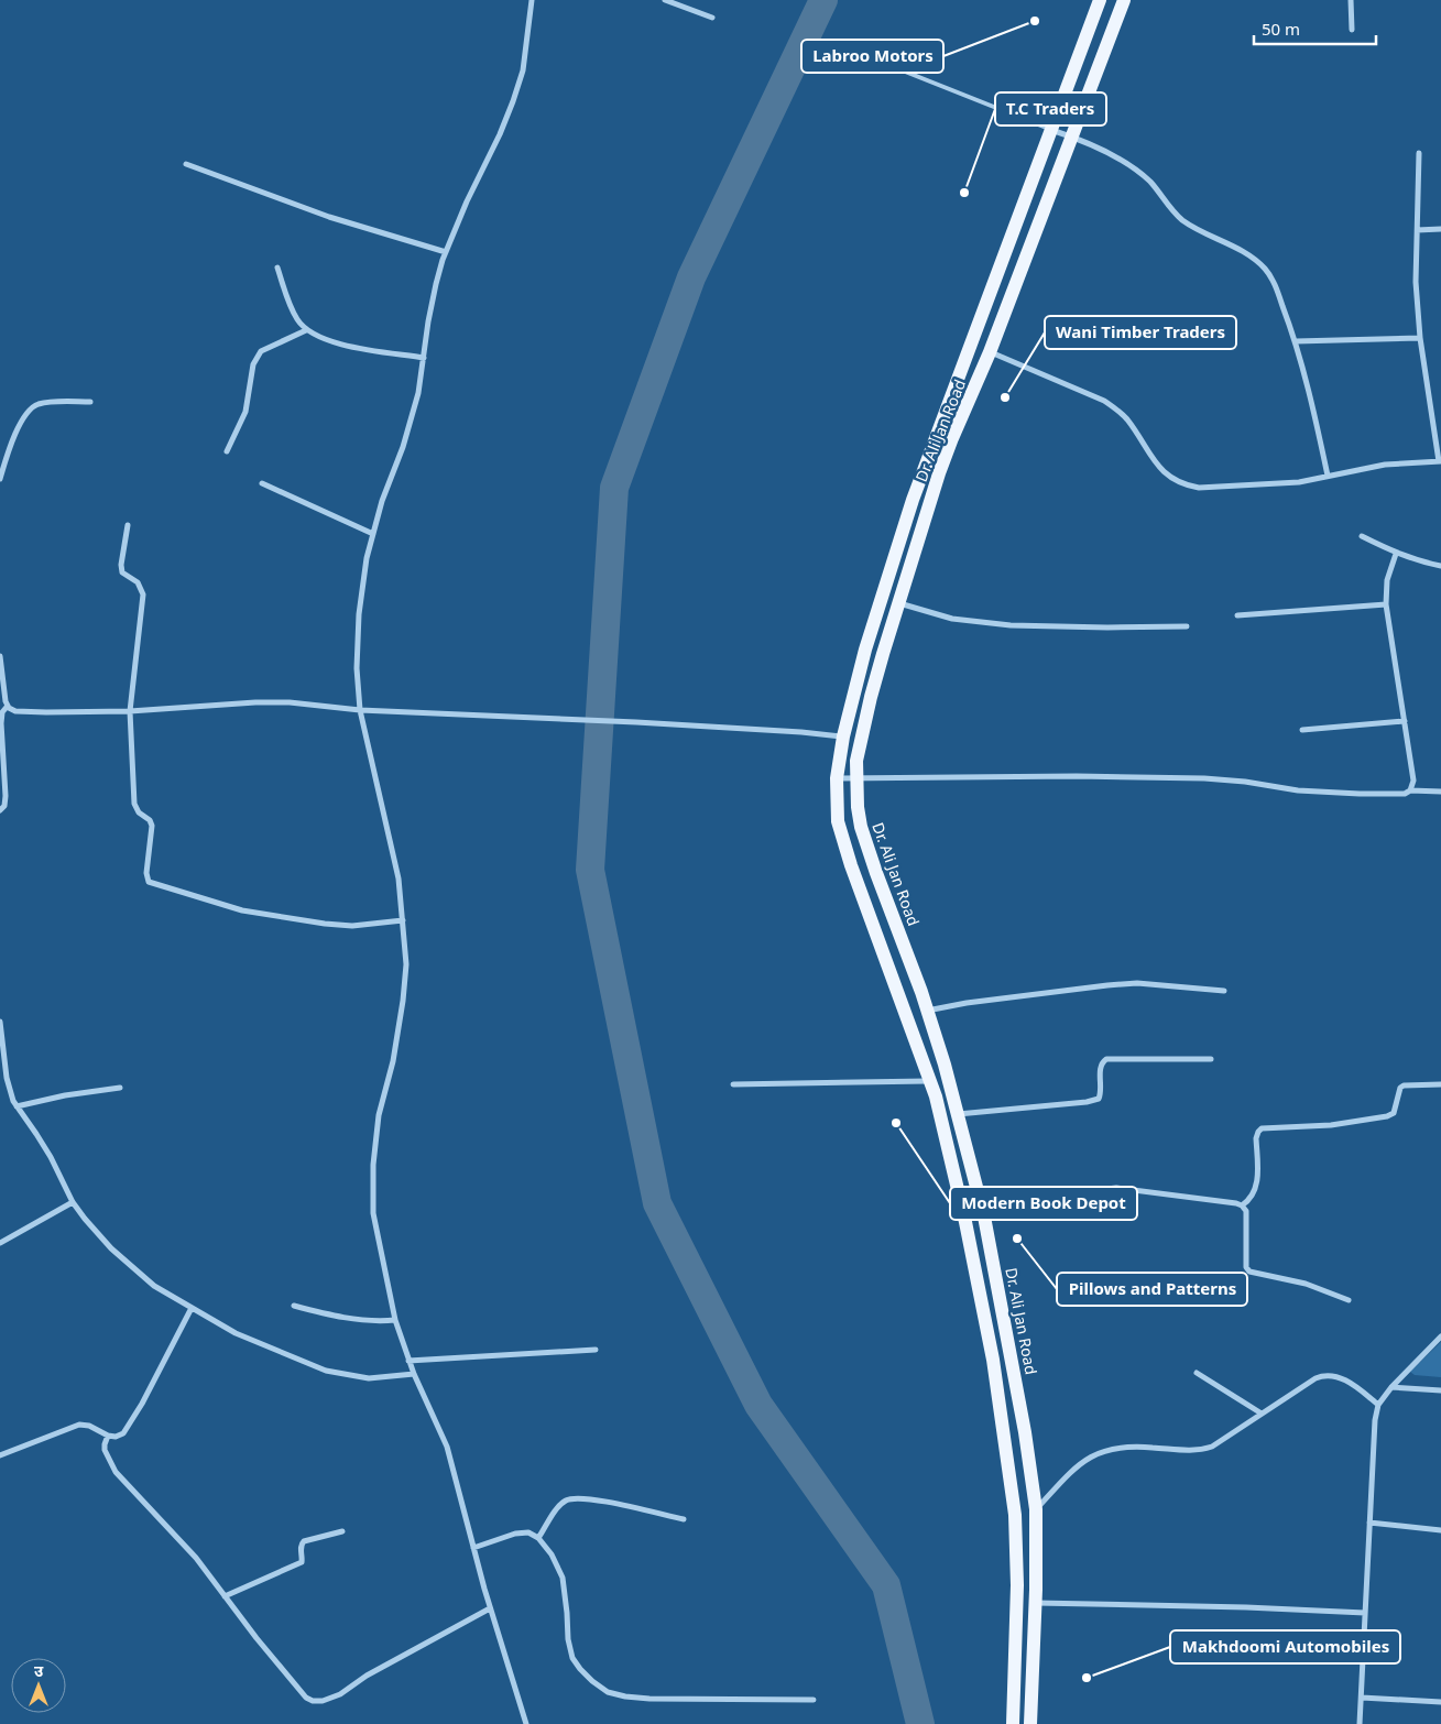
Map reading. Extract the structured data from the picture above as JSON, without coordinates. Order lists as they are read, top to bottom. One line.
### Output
{"streets":{"main road":["Dr. Ali Jan Road"]},"places":["Labroo Motors","T.C Traders","Wani Timber Traders","Modern Book Depot","Pillows and Patterns","Makhdoomi Automobiles"],"scale_bar":"50 m","north":"top"}
